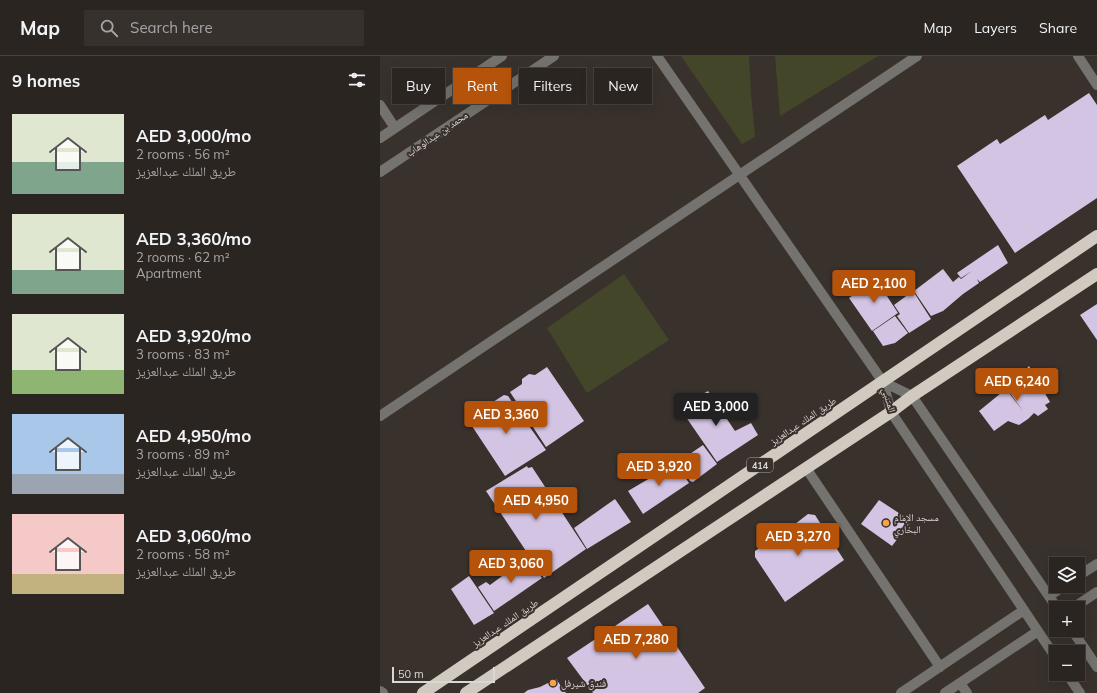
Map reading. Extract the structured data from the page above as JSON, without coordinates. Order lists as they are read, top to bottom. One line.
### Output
{"streets":{"highway":["طريق الملك عبدالعزيز","414"],"street":["محمد بن عبدالوهاب","المتنبي"]},"crossings":[["المتنبي","طريق الملك عبدالعزيز"],["المتنبي","414"]],"places":["مسجد الإمام البخاري","فندق شيرفل"],"scale_bar":"50 m","page":{"header":"Map","search":"Search here","nav":["Map","Layers","Share"],"heading":"9 homes","chip":["Buy","Rent","Filters","New"],"list":[{"name":"AED 3,000/mo","note":"2 rooms · 56 m² · طريق الملك عبدالعزيز"},{"name":"AED 3,360/mo","note":"2 rooms · 62 m² · Apartment"},{"name":"AED 3,920/mo","note":"3 rooms · 83 m² · طريق الملك عبدالعزيز"},{"name":"AED 4,950/mo","note":"3 rooms · 89 m² · طريق الملك عبدالعزيز"},{"name":"AED 3,060/mo","note":"2 rooms · 58 m² · طريق الملك عبدالعزيز"}],"price":["AED 2,100","AED 6,240","AED 3,000","AED 3,360","AED 3,920","AED 4,950","AED 3,270","AED 3,060","AED 7,280"],"map_buttons":["+","−"],"scale":"50 m"}}
